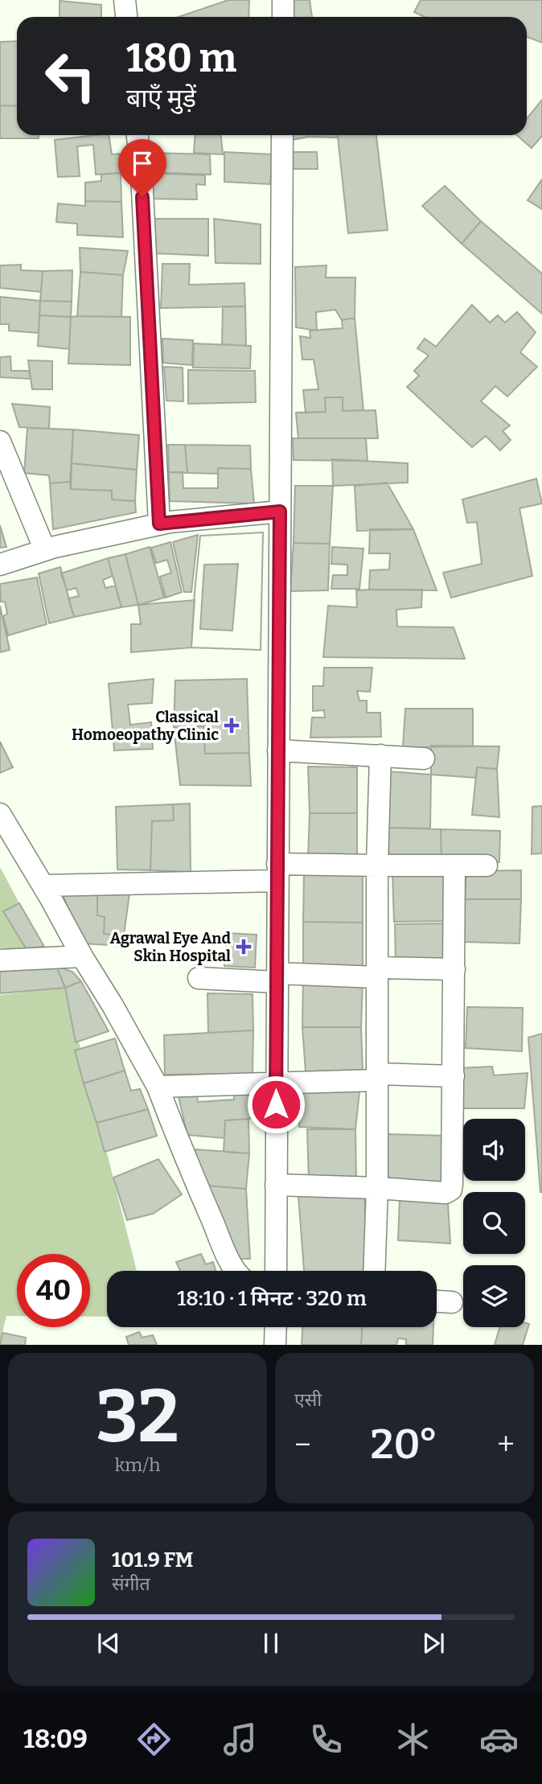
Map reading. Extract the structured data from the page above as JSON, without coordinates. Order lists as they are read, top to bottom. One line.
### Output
{"places":{"health":["Classical Homoeopathy Clinic","Agrawal Eye And Skin Hospital"]},"page":{"turn":["180 m","बाएँ मुड़ें"],"limit":"40","trip":"18:10 · 1 मिनट · 320 m","tile":[["32","km/h"],"एसी"],"heat":["−","20°","+"],"song":["101.9 FM","संगीत"],"tabs":"18:09"}}
